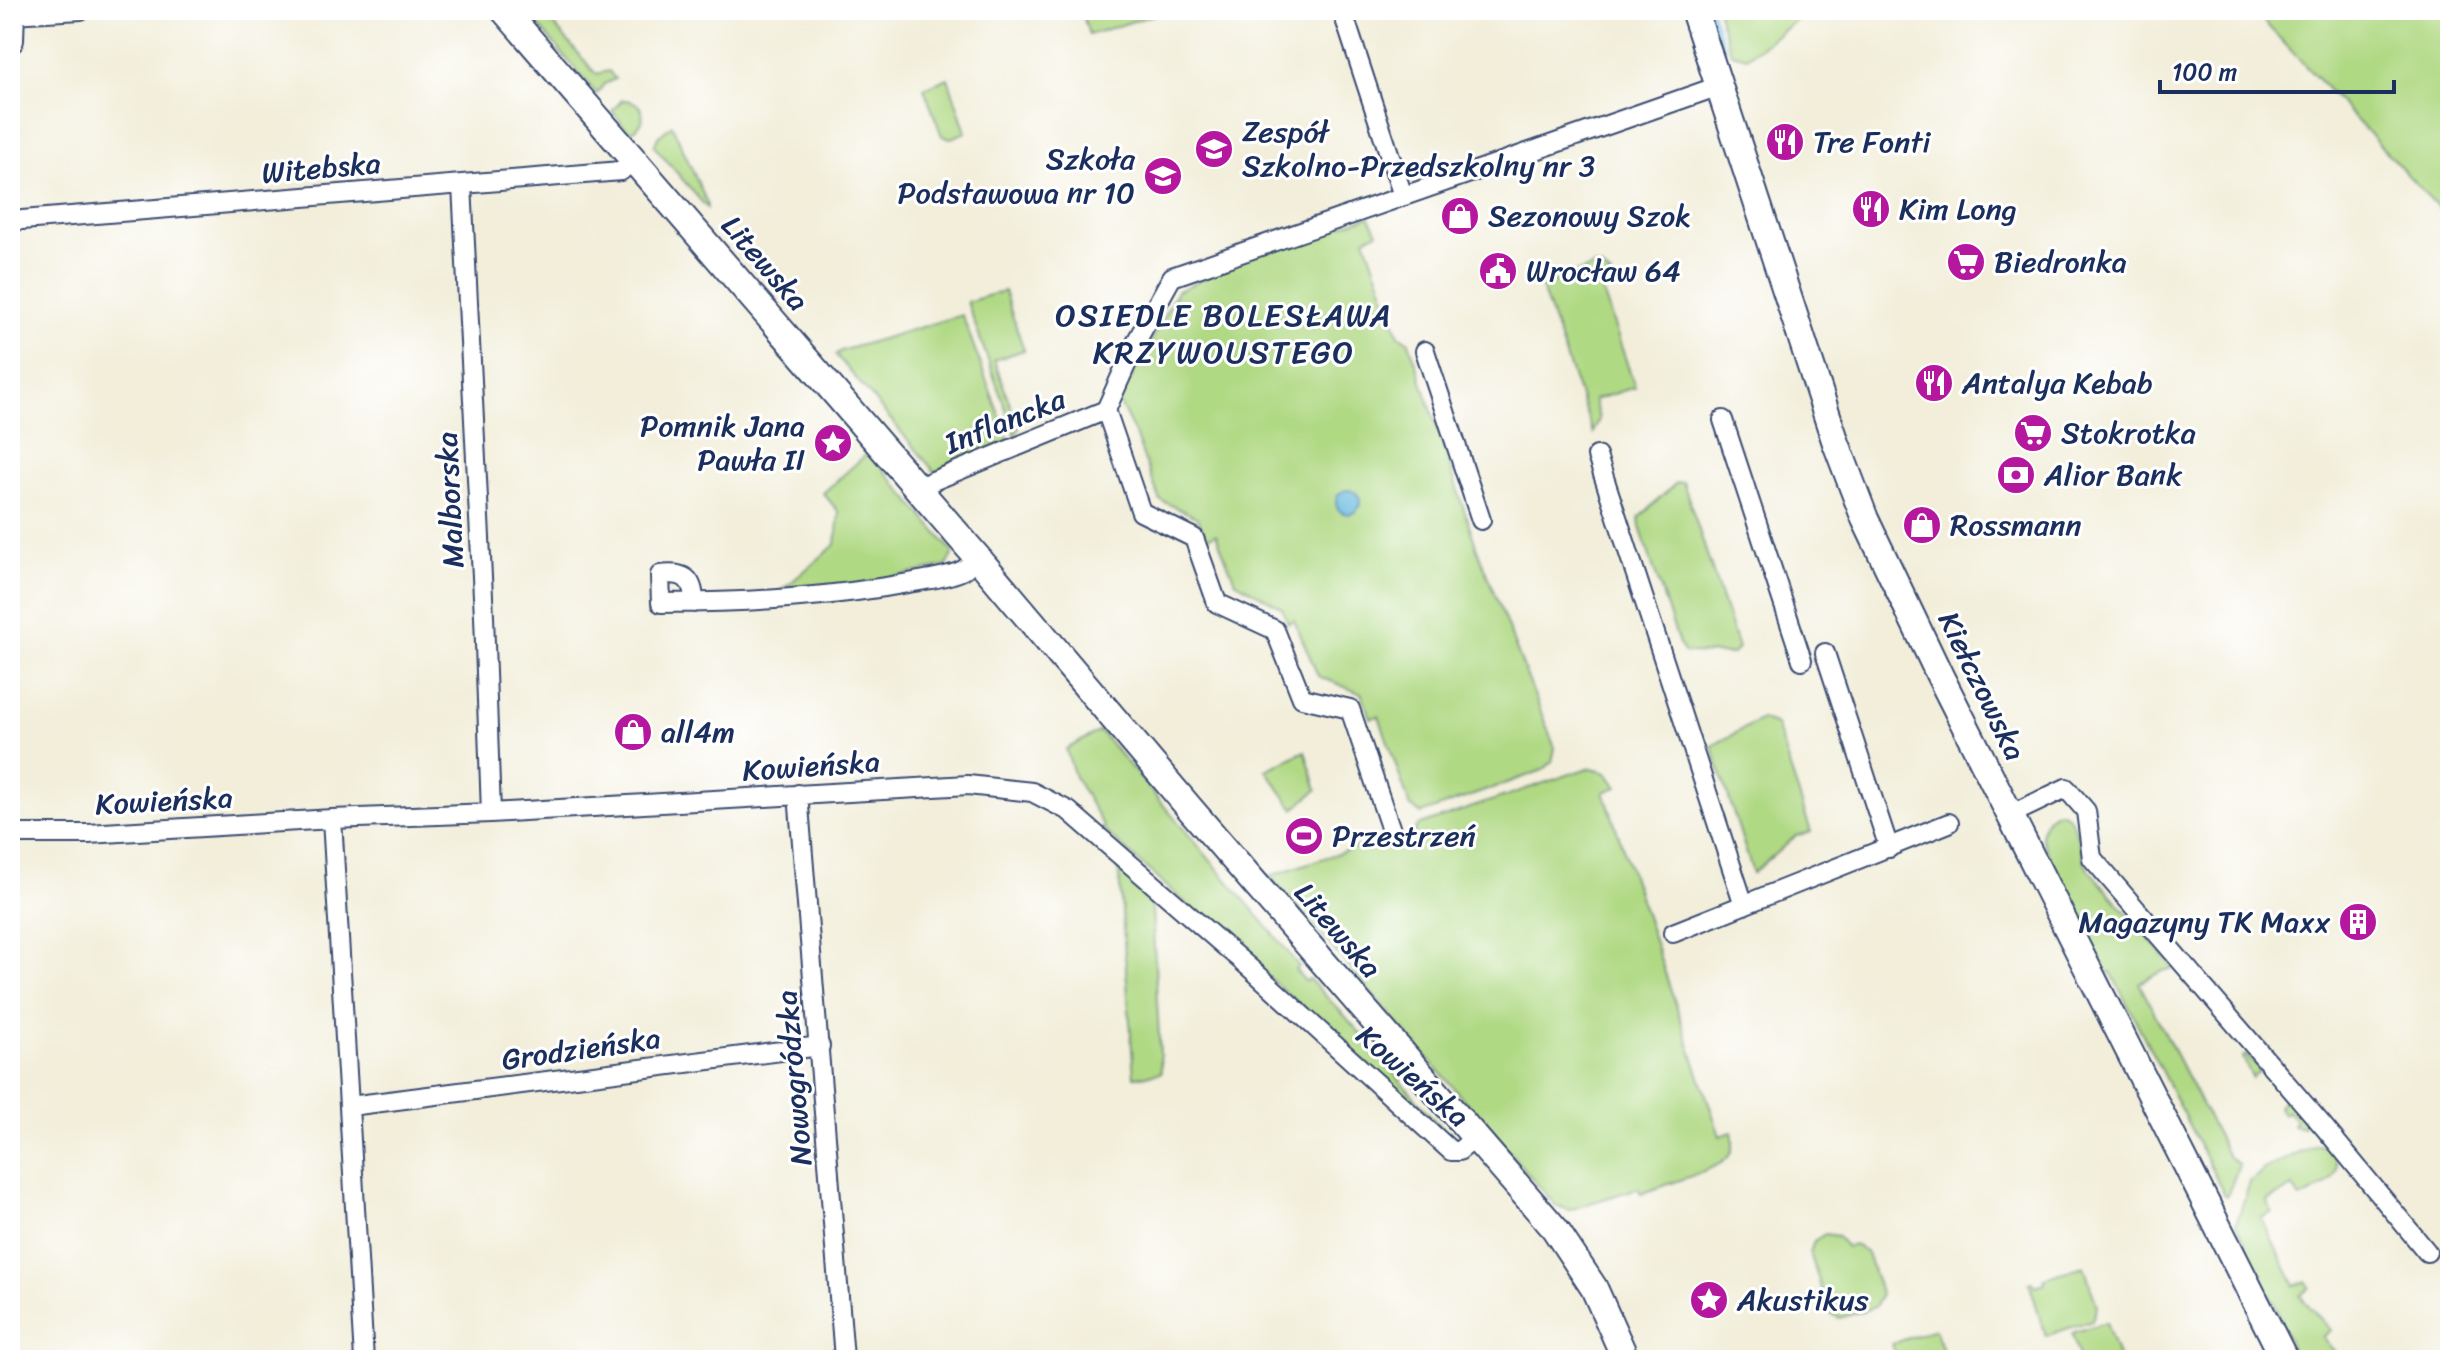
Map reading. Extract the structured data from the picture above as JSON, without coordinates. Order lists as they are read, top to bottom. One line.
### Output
{"streets":{"street":["Witebska","Litewska","Inflancka","Malborska","Kiełczowska","Kowieńska","Grodzieńska","Nowogródzka"]},"crossings":[["Witebska","Litewska"],["Witebska","Malborska"],["Litewska","Inflancka"],["Litewska","Kowieńska"],["Inflancka","Kiełczowska"],["Malborska","Kowieńska"],["Kowieńska","Nowogródzka"],["Grodzieńska","Nowogródzka"]],"districts":["OSIEDLE BOLESŁAWA KRZYWOUSTEGO"],"places":{"restaurant":["Tre Fonti","Kim Long","Antalya Kebab"],"school or university":["Zespół Szkolno-Przedszkolny nr 3","Szkoła Podstawowa nr 10"],"shop":["Sezonowy Szok","Rossmann","all4m"],"supermarket":["Biedronka","Stokrotka"],"public building":["Wrocław 64"],"place":["Pomnik Jana Pawła II","Akustikus"],"bank":["Alior Bank"],"sports":["Przestrzeń"],"building":["Magazyny TK Maxx"]},"scale_bar":"100 m"}
